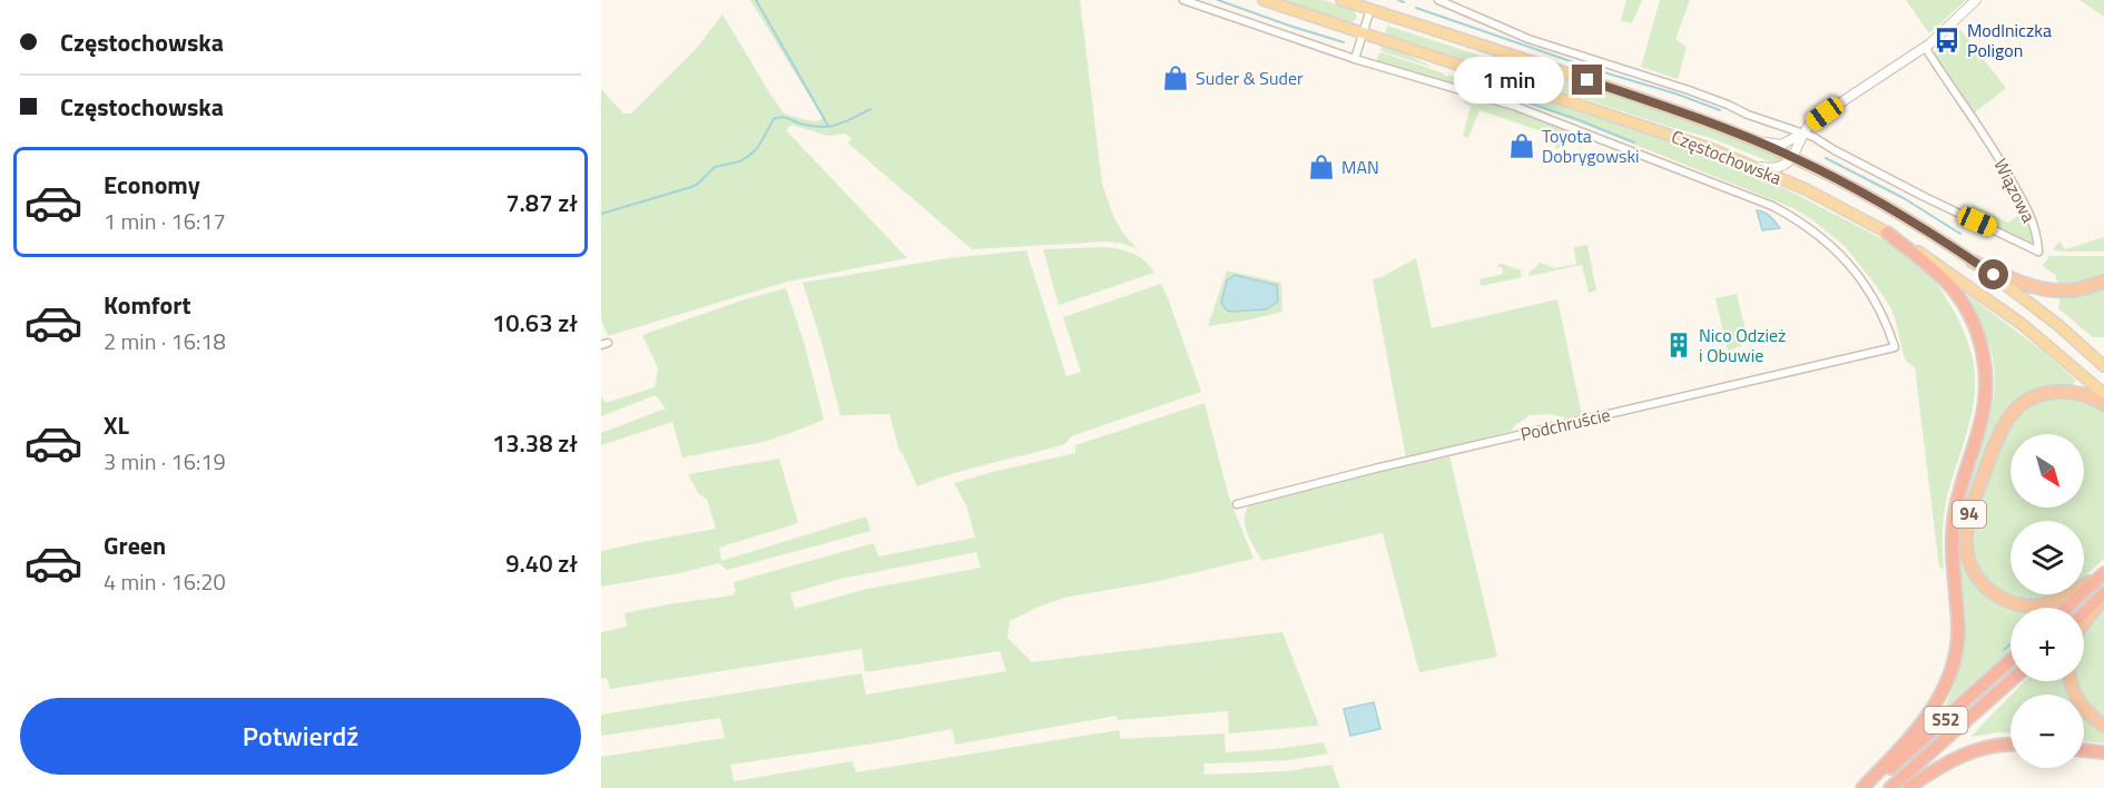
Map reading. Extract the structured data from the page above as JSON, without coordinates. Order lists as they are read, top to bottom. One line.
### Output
{"streets":{"highway":["94","S52"],"main road":["Częstochowska"],"street":["Wiązowa","Podchruście"]},"places":{"bus stop":["Modlniczka Poligon"],"shop":["Suder & Suder","Toyota Dobrygowski","MAN"],"building":["Nico Odzież i Obuwie"]},"north":"bottom right","page":{"banner":["Częstochowska","Częstochowska"],"bubble":"1 min","list":[{"name":"Economy","note":"1 min · 16:17","value":"7.87 zł"},{"name":"Komfort","note":"2 min · 16:18","value":"10.63 zł"},{"name":"XL","note":"3 min · 16:19","value":"13.38 zł"},{"name":"Green","note":"4 min · 16:20","value":"9.40 zł"}],"map_buttons":["+","−"],"buttons":"Potwierdź"}}
